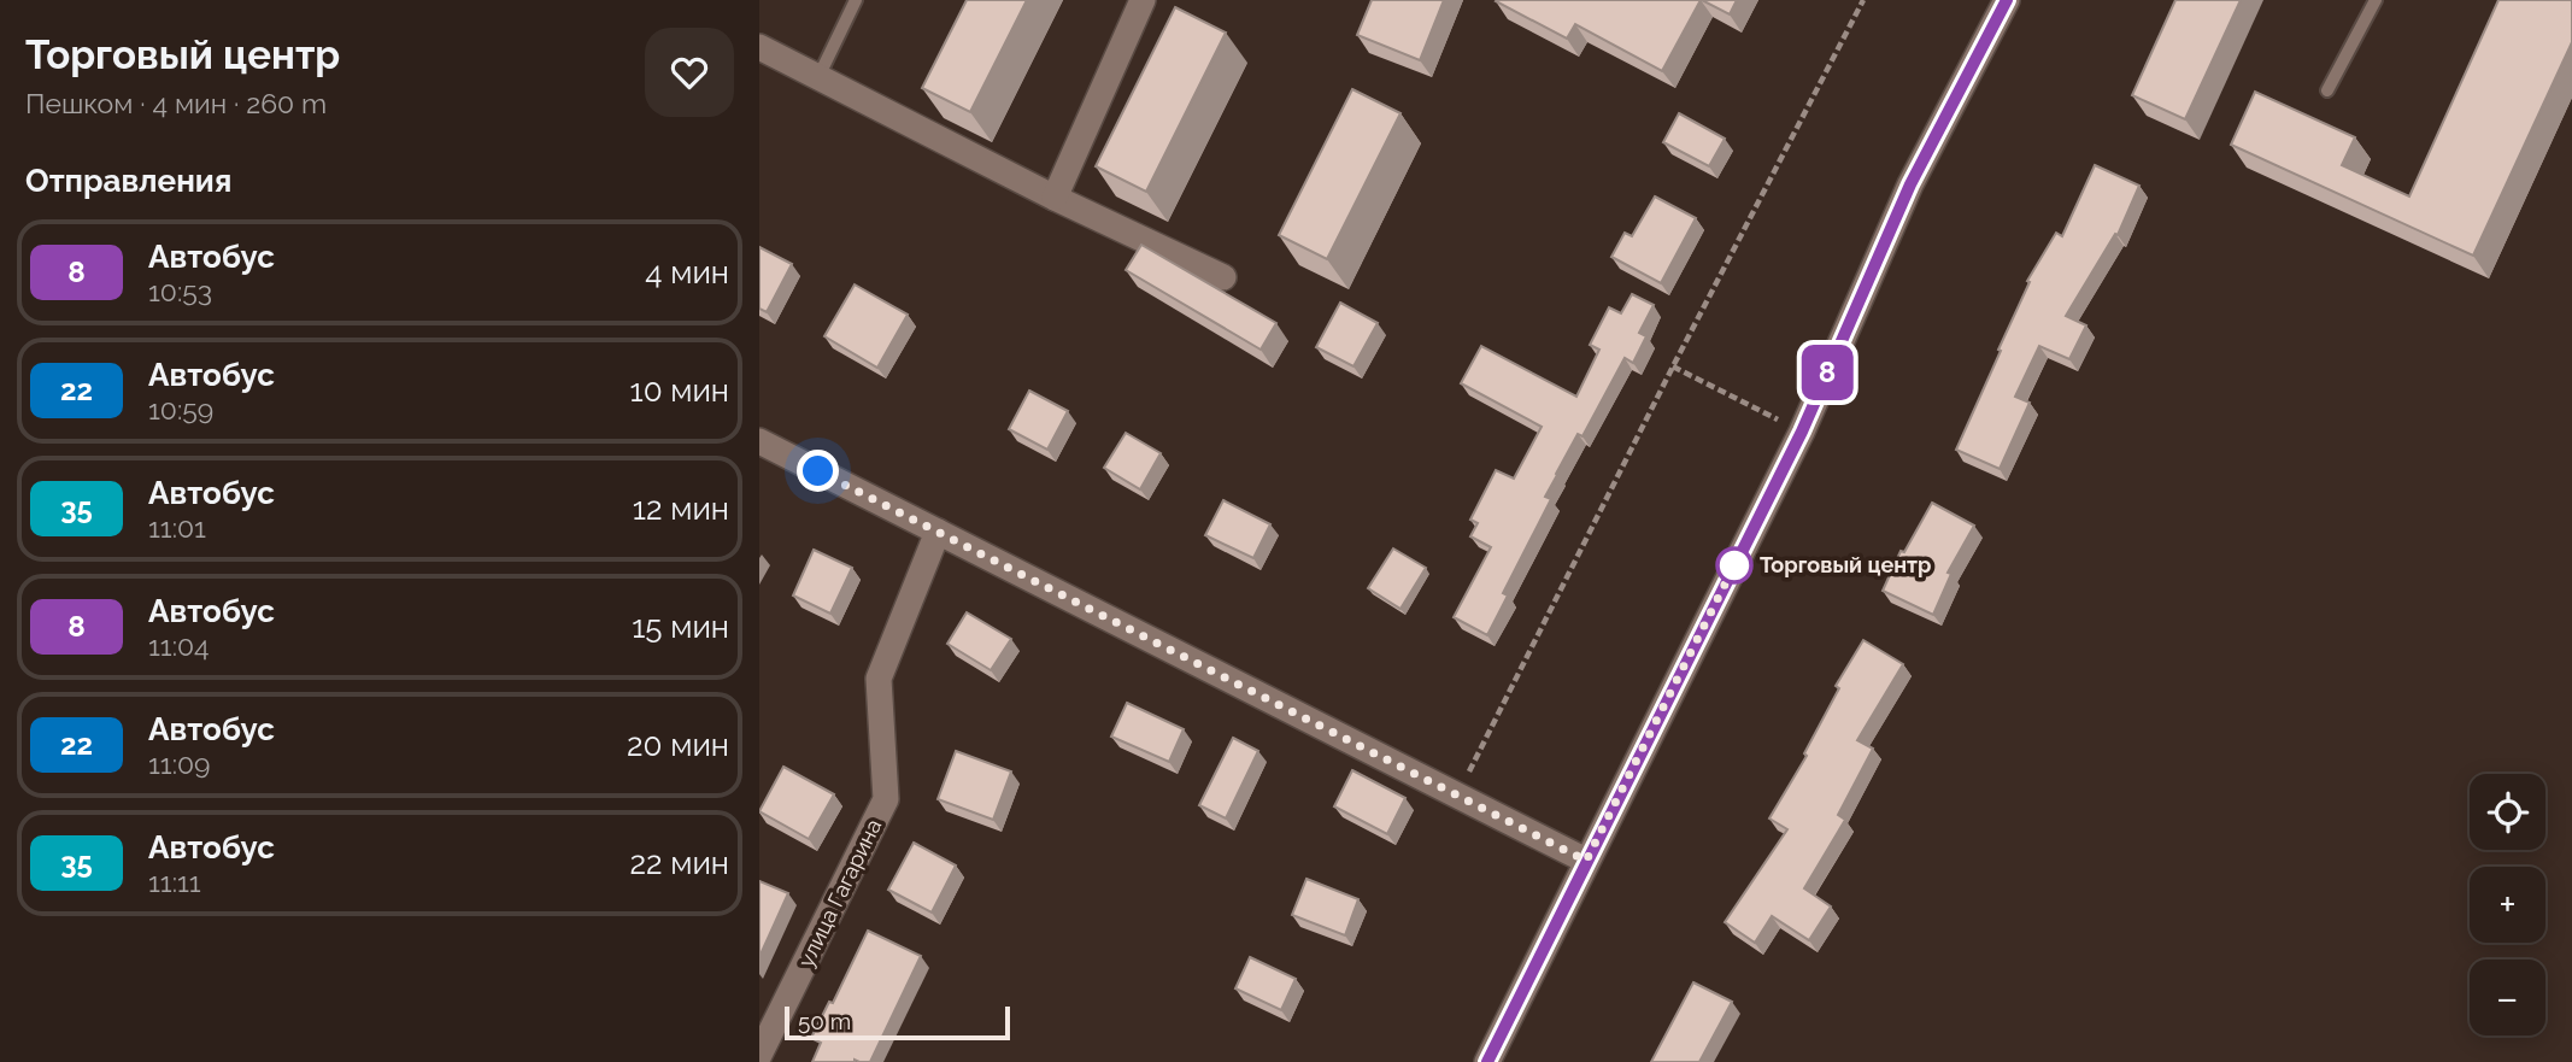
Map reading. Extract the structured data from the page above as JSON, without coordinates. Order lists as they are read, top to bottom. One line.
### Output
{"streets":{"street":["улица Гагарина"]},"places":["Торговый центр"],"lines":["bus line 8"],"scale_bar":"50 m","page":{"heading":[["Торговый центр","Пешком · 4 мин · 260 m"],"Отправления"],"on_map":"8","list":[{"mark":"8","name":"Автобус","note":"10:53","value":"4 мин"},{"mark":"22","name":"Автобус","note":"10:59","value":"10 мин"},{"mark":"35","name":"Автобус","note":"11:01","value":"12 мин"},{"mark":"8","name":"Автобус","note":"11:04","value":"15 мин"},{"mark":"22","name":"Автобус","note":"11:09","value":"20 мин"},{"mark":"35","name":"Автобус","note":"11:11","value":"22 мин"}],"map_buttons":["+","−"],"scale":"50 m"}}
